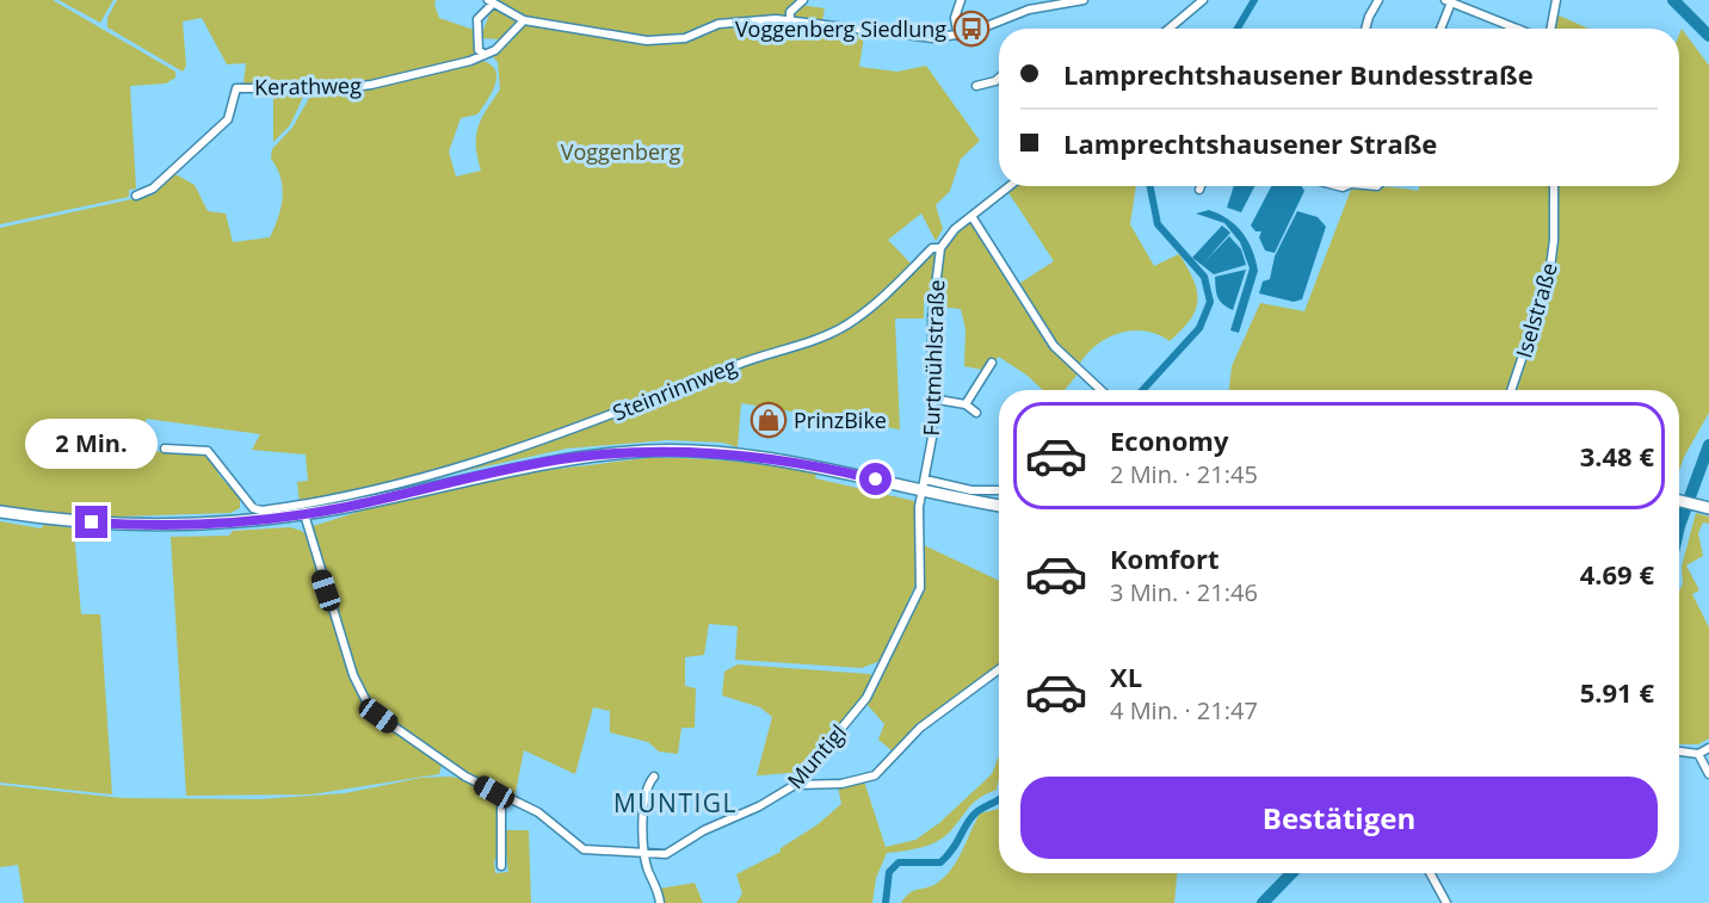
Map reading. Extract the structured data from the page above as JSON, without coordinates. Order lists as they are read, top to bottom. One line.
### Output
{"streets":{"street":["Kerathweg","Iselstraße","Furtmühlstraße","Steinrinnweg","Muntigl"]},"crossings":[["Furtmühlstraße","Steinrinnweg"],["Furtmühlstraße","Muntigl"]],"districts":["MUNTIGL"],"parks":["Voggenberg"],"places":{"bus stop":["Voggenberg Siedlung"],"shop":["PrinzBike"]},"page":{"banner":["Lamprechtshausener Bundesstraße","Lamprechtshausener Straße"],"list":[{"name":"Economy","note":"2 Min. · 21:45","value":"3.48 €"},{"name":"Komfort","note":"3 Min. · 21:46","value":"4.69 €"},{"name":"XL","note":"4 Min. · 21:47","value":"5.91 €"}],"bubble":"2 Min.","buttons":"Bestätigen"}}
